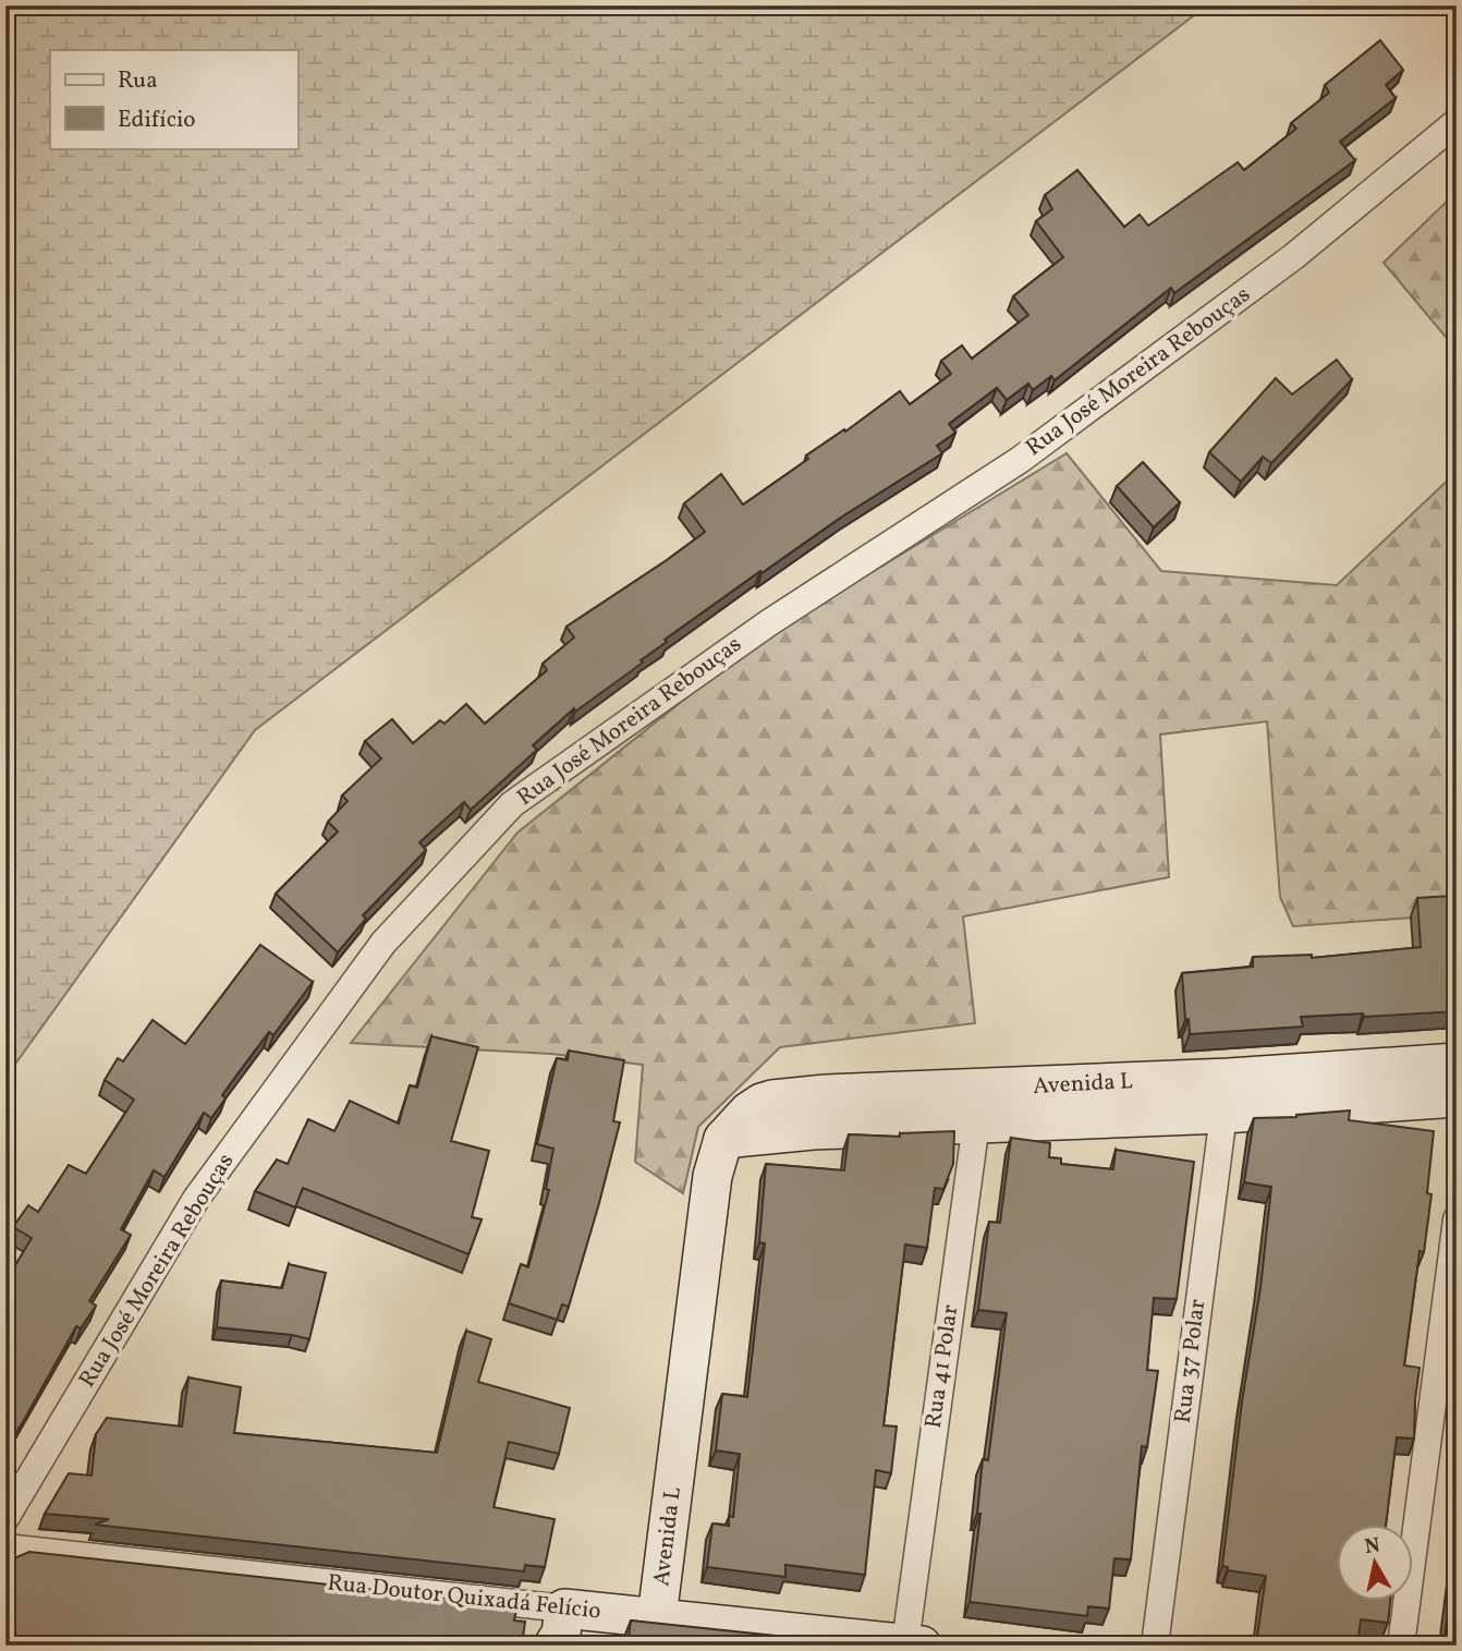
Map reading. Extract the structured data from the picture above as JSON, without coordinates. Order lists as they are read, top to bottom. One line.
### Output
{"streets":{"street":["Rua José Moreira Rebouças","Avenida L","Rua 37 Polar","Rua 41 Polar","Rua Doutor Quixadá Felício"]},"crossings":[["Avenida L","Rua 37 Polar"],["Avenida L","Rua 41 Polar"],["Avenida L","Rua Doutor Quixadá Felício"],["Rua 41 Polar","Rua Doutor Quixadá Felício"]],"legend":["Rua","Edifício"],"north":"top"}
